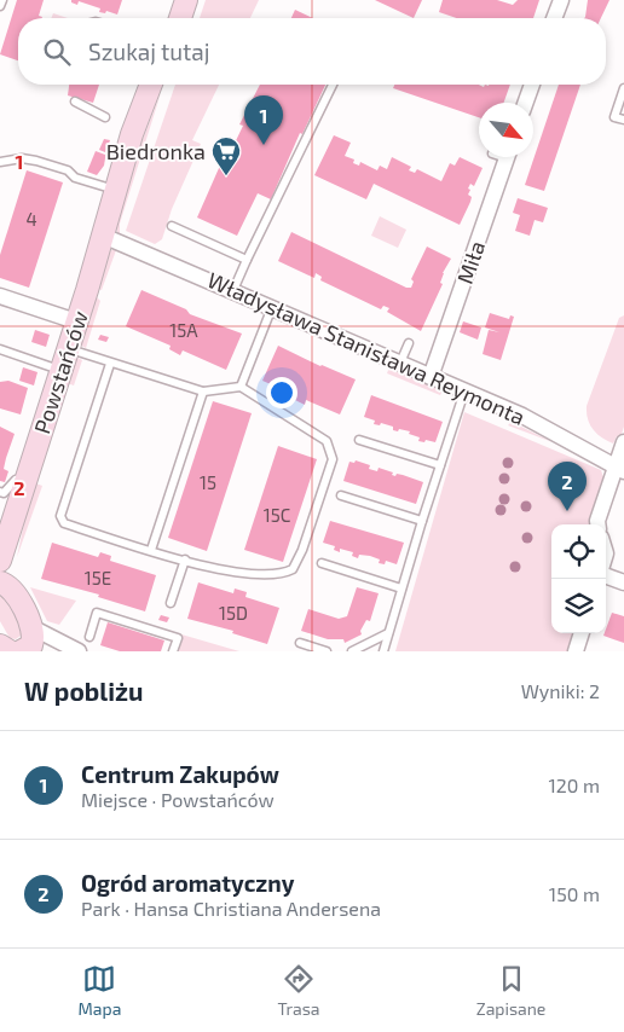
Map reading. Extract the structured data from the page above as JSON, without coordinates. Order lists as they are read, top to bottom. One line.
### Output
{"streets":{"street":["Miła","Władysława Stanisława Reymonta","Powstańców"]},"crossings":[["Miła","Władysława Stanisława Reymonta"],["Władysława Stanisława Reymonta","Powstańców"]],"places":{"supermarket":["Biedronka"]},"house_numbers":["4","15A","15","15C","15E","15D"],"north":"bottom right","page":{"search":"Szukaj tutaj","pins":["1","2"],"heading":["W pobliżu","Wyniki: 2"],"list":[{"mark":"1","name":"Centrum Zakupów","note":"Miejsce · Powstańców","value":"120 m"},{"mark":"2","name":"Ogród aromatyczny","note":"Park · Hansa Christiana Andersena","value":"150 m"}],"nav":["Mapa","Trasa","Zapisane"]},"grid":{"rows":["1","2"]}}
